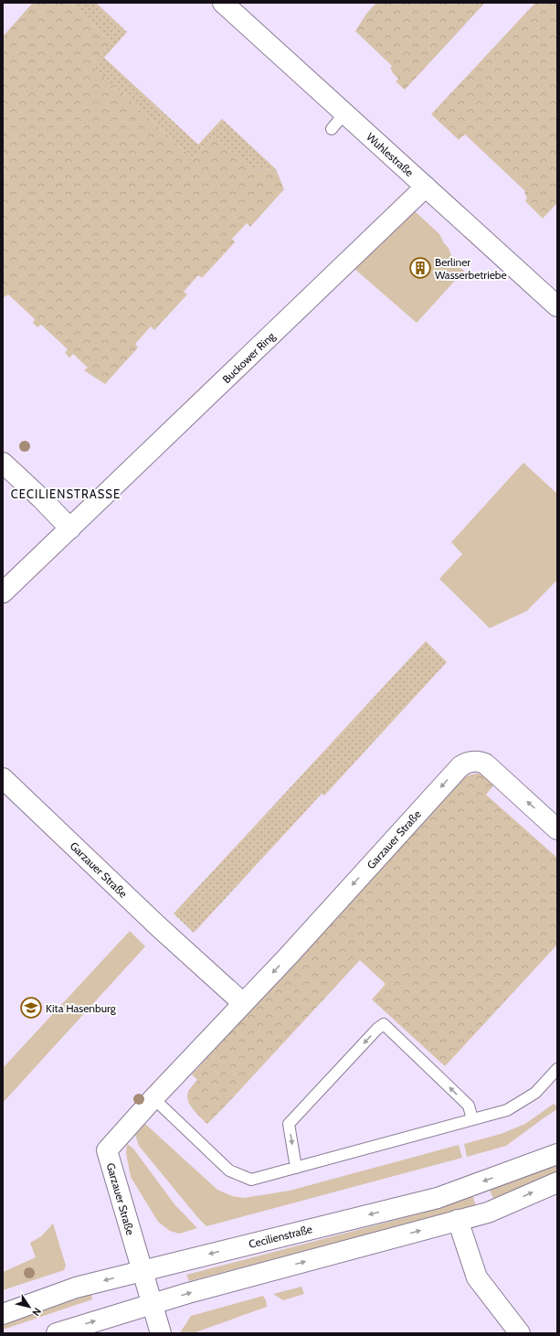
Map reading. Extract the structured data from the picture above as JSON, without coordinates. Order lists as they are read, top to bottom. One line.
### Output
{"streets":{"street":["Wuhlestraße","Buckower Ring","Garzauer Straße","Cecilienstraße"]},"crossings":[["Wuhlestraße","Buckower Ring"],["Garzauer Straße","Cecilienstraße"]],"districts":["CECILIENSTRASSE"],"places":{"building":["Berliner Wasserbetriebe"],"school or university":["Kita Hasenburg"]},"north":"bottom right"}
